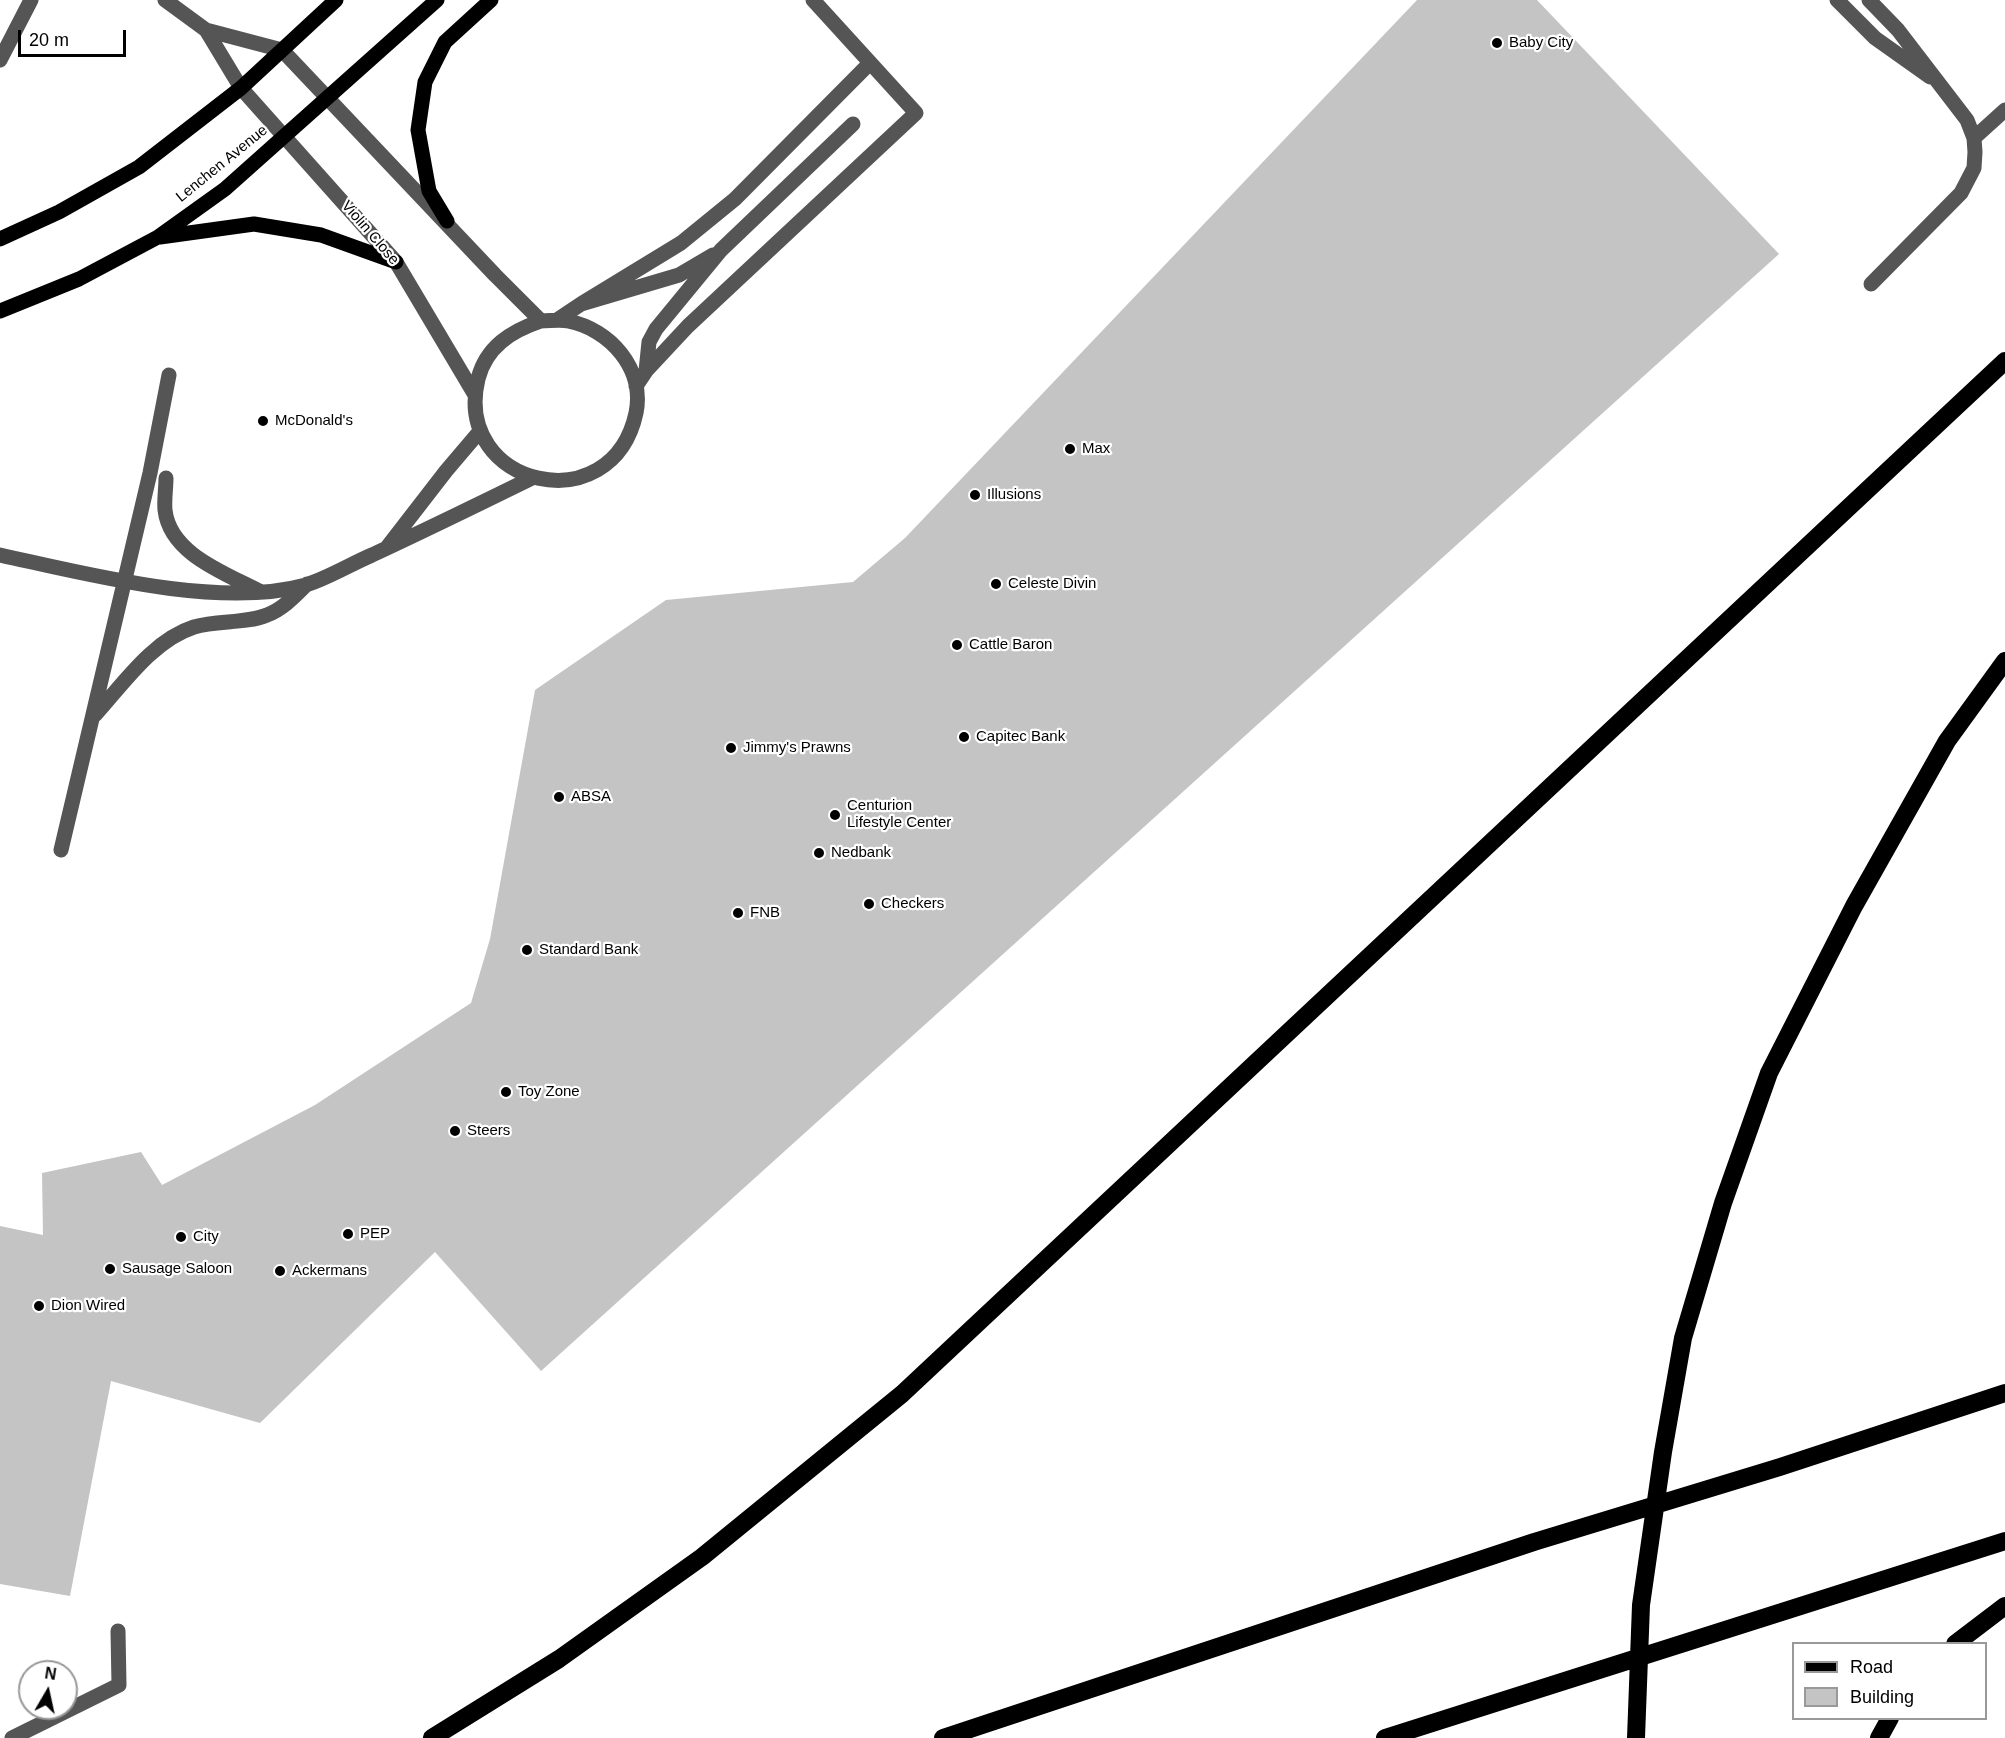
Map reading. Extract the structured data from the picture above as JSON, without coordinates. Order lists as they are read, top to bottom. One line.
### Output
{"streets":{"main road":["Lenchen Avenue"],"lane":["Violin Close"]},"crossings":[["Lenchen Avenue","Violin Close"]],"places":["Baby City","McDonald's","Max","Illusions","Celeste Divin","Cattle Baron","Capitec Bank","Jimmy's Prawns","ABSA","Centurion Lifestyle Center","Nedbank","Checkers","FNB","Standard Bank","Toy Zone","Steers","PEP","City","Sausage Saloon","Ackermans","Dion Wired"],"legend":["Road","Building"],"scale_bar":"20 m","north":"top"}
